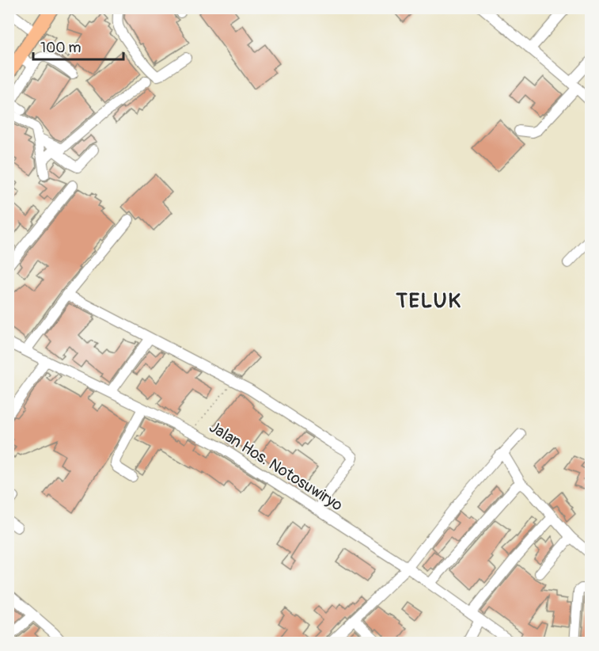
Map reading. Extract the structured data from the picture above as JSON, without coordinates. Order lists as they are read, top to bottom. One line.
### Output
{"streets":{"street":["Jalan Hos. Notosuwiryo"]},"districts":["TELUK"],"scale_bar":"100 m"}
